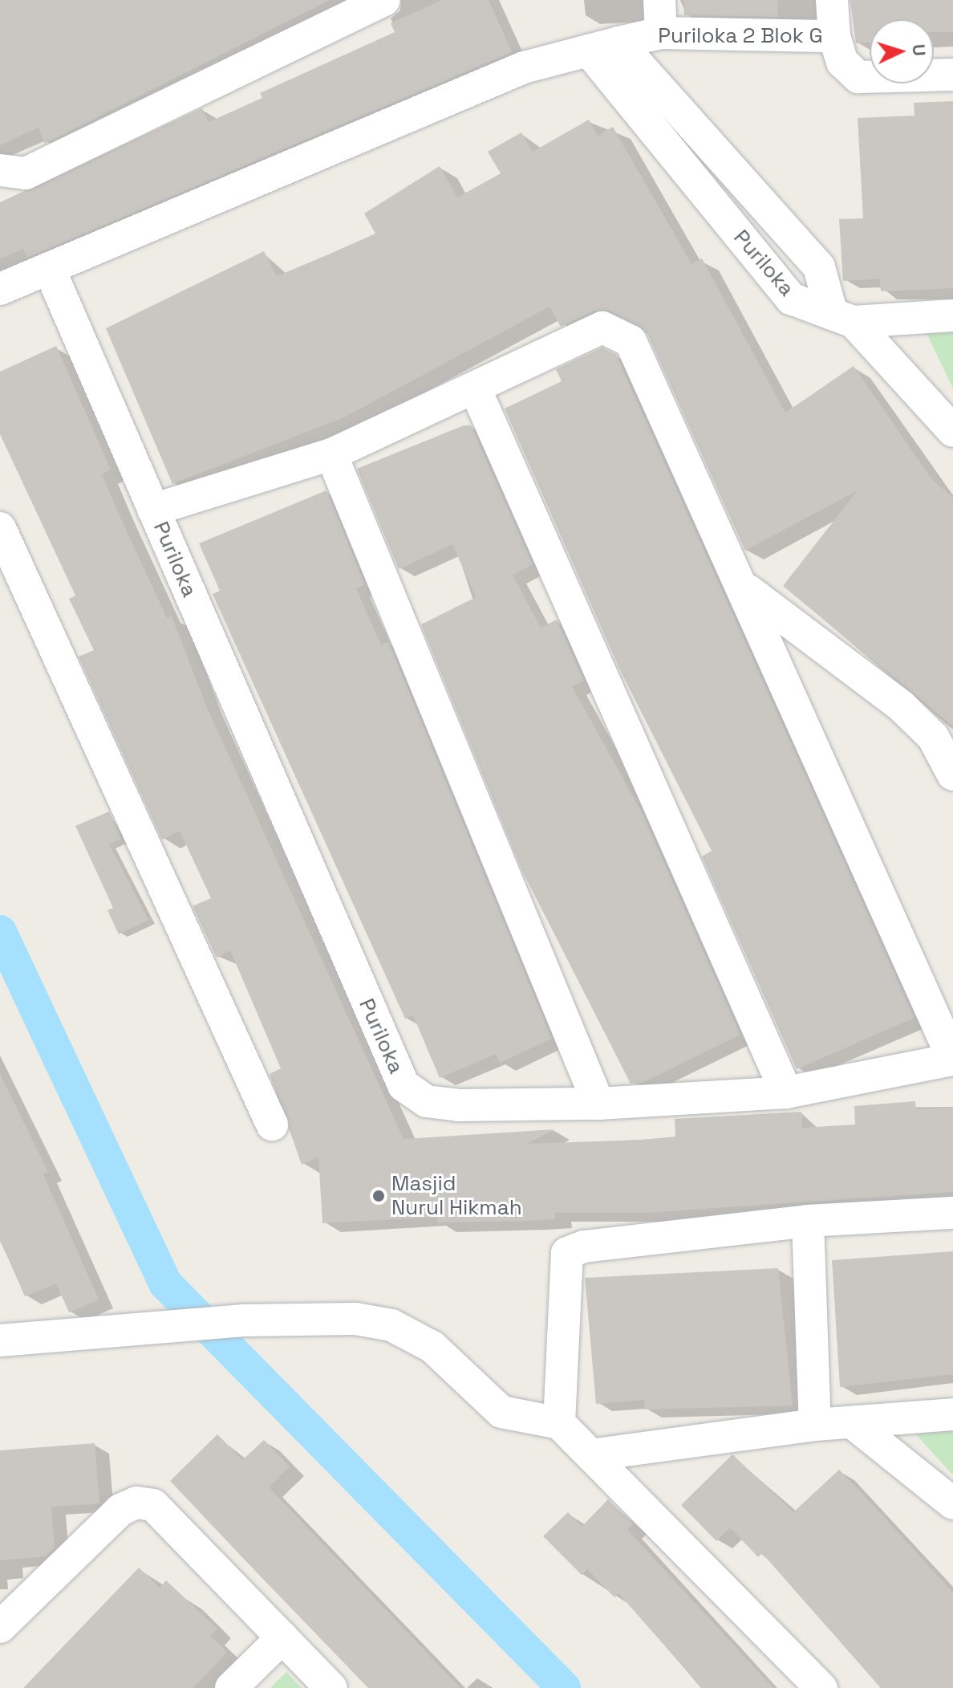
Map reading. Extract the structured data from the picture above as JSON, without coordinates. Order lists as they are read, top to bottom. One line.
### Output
{"streets":{"street":["Puriloka 2 Blok G","Puriloka"]},"crossings":[["Puriloka 2 Blok G","Puriloka"]],"places":["Masjid Nurul Hikmah"],"north":"right"}
